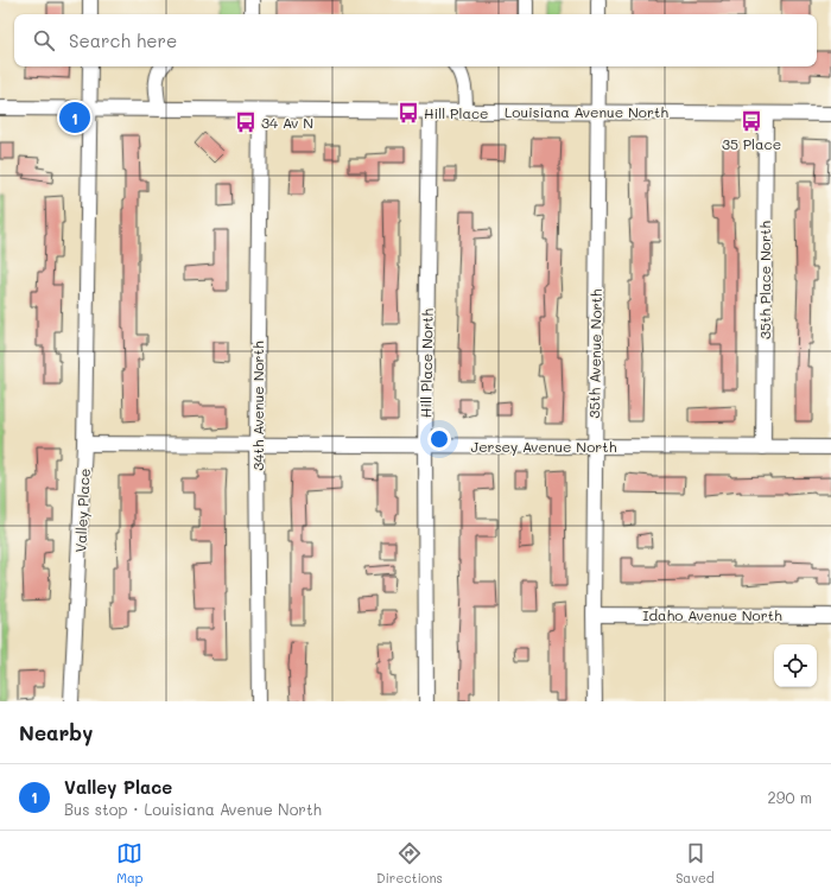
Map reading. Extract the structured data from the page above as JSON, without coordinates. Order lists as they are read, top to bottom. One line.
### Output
{"streets":{"street":["Louisiana Avenue North","35th Place North","35th Avenue North","Hill Place North","34th Avenue North","Jersey Avenue North","Valley Place","Idaho Avenue North"]},"crossings":[["Louisiana Avenue North","35th Place North"],["Louisiana Avenue North","35th Avenue North"],["Louisiana Avenue North","Hill Place North"],["Louisiana Avenue North","34th Avenue North"],["Louisiana Avenue North","Valley Place"],["35th Place North","Jersey Avenue North"],["35th Avenue North","Jersey Avenue North"],["35th Avenue North","Idaho Avenue North"],["Hill Place North","Jersey Avenue North"],["34th Avenue North","Jersey Avenue North"],["Jersey Avenue North","Valley Place"]],"places":{"bus stop":["Hill Place","35 Place","34 Av N"]},"page":{"search":"Search here","pins":"1","heading":"Nearby","list":[{"mark":"1","name":"Valley Place","note":"Bus stop · Louisiana Avenue North","value":"290 m"}],"nav":["Map","Directions","Saved"]}}
